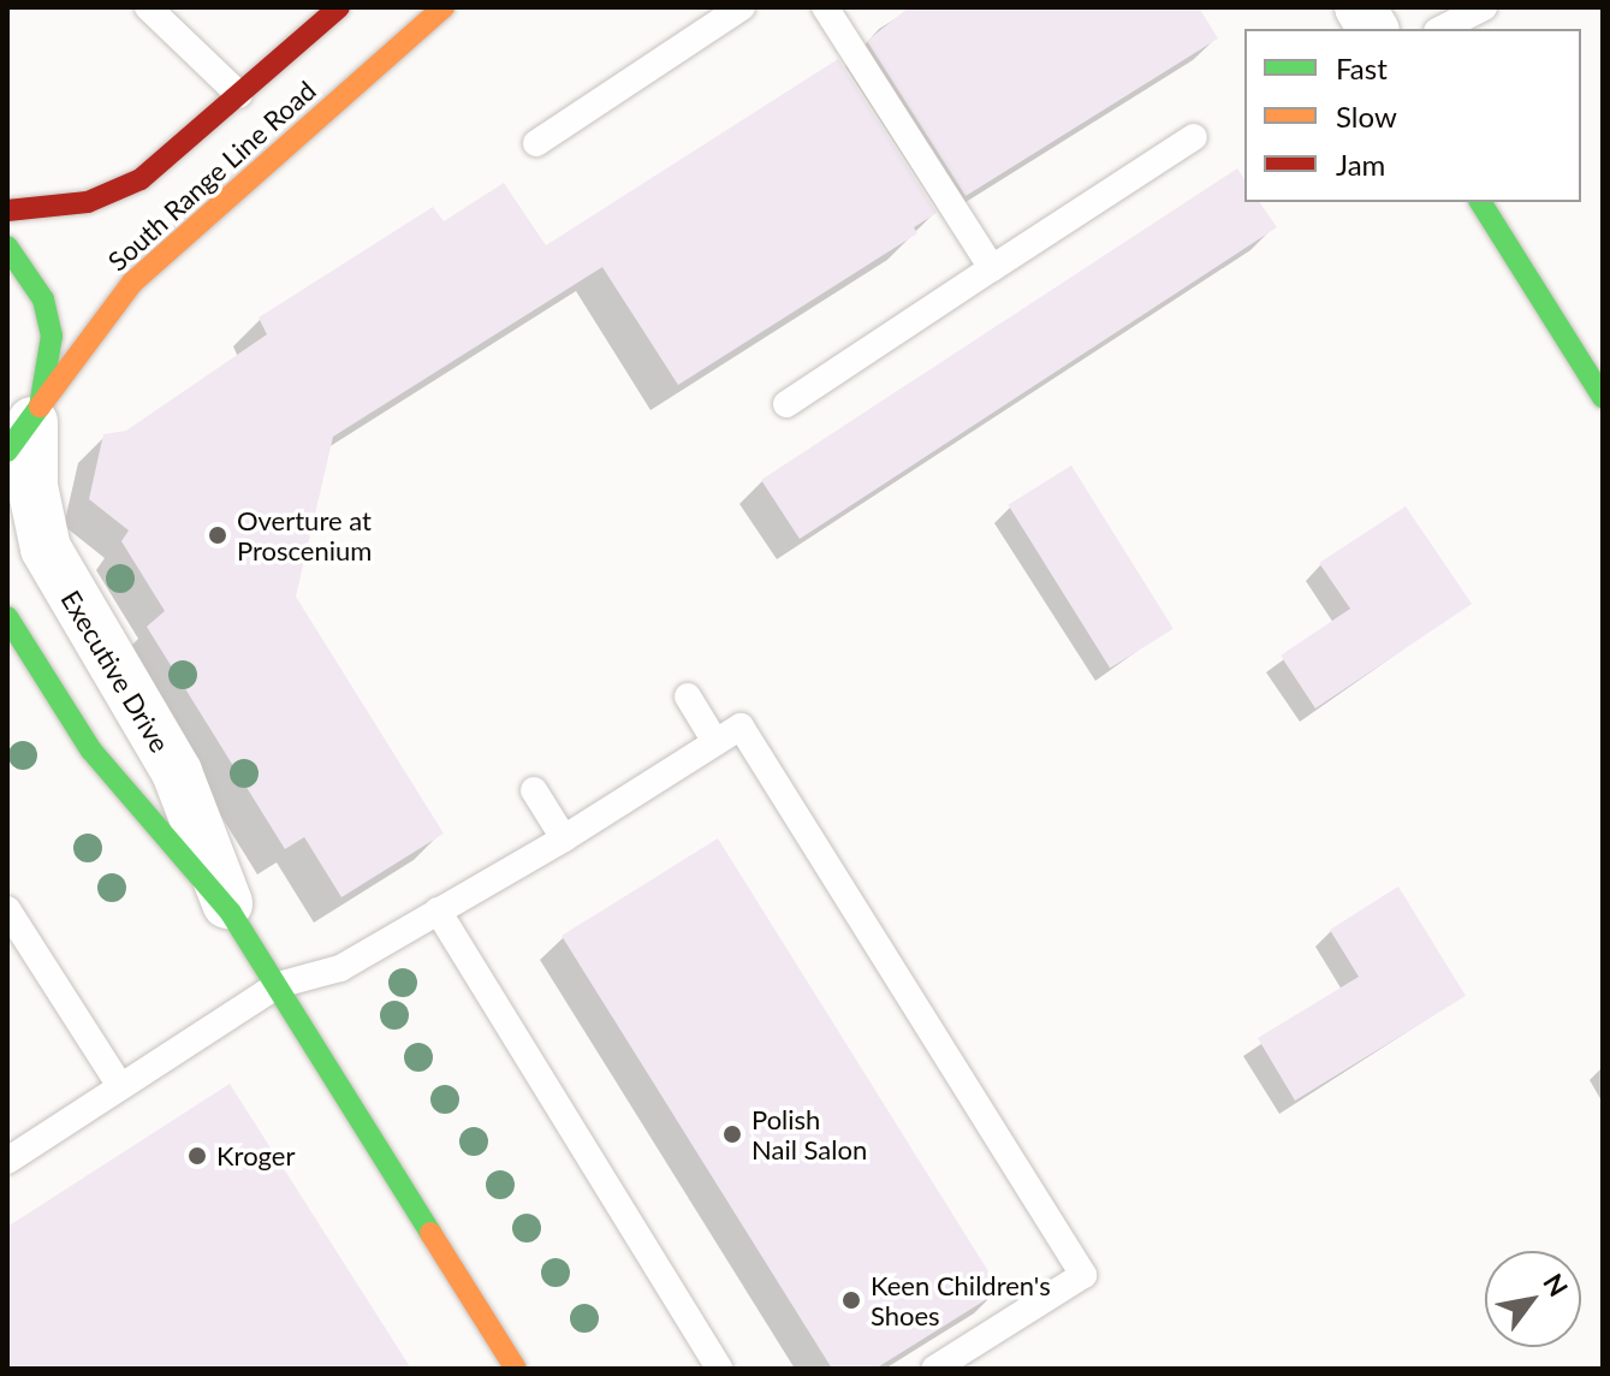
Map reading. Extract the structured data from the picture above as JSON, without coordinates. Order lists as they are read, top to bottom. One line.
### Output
{"streets":{"main road":["South Range Line Road","Executive Drive"]},"crossings":[["South Range Line Road","Executive Drive"]],"places":["Overture at Proscenium","Polish Nail Salon","Kroger","Keen Children's Shoes"],"legend":["Fast","Slow","Jam"],"north":"top right"}
